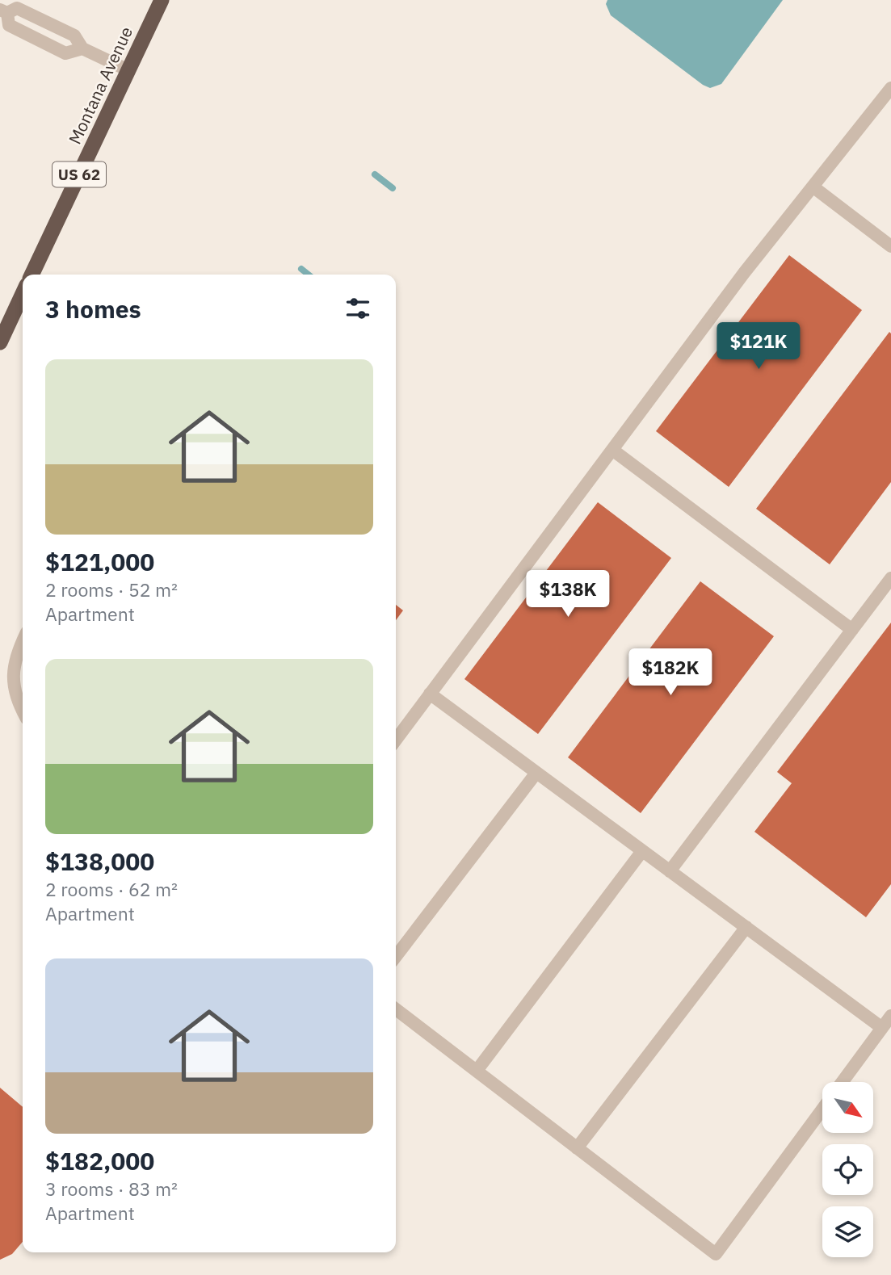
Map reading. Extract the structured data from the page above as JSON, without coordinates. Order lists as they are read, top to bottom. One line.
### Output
{"streets":{"highway":["Montana Avenue","US 62"]},"north":"bottom right","page":{"heading":"3 homes","price":["$121K","$138K","$182K"],"list":[{"name":"$121,000","note":"2 rooms · 52 m² · Apartment"},{"name":"$138,000","note":"2 rooms · 62 m² · Apartment"},{"name":"$182,000","note":"3 rooms · 83 m² · Apartment"}]}}
